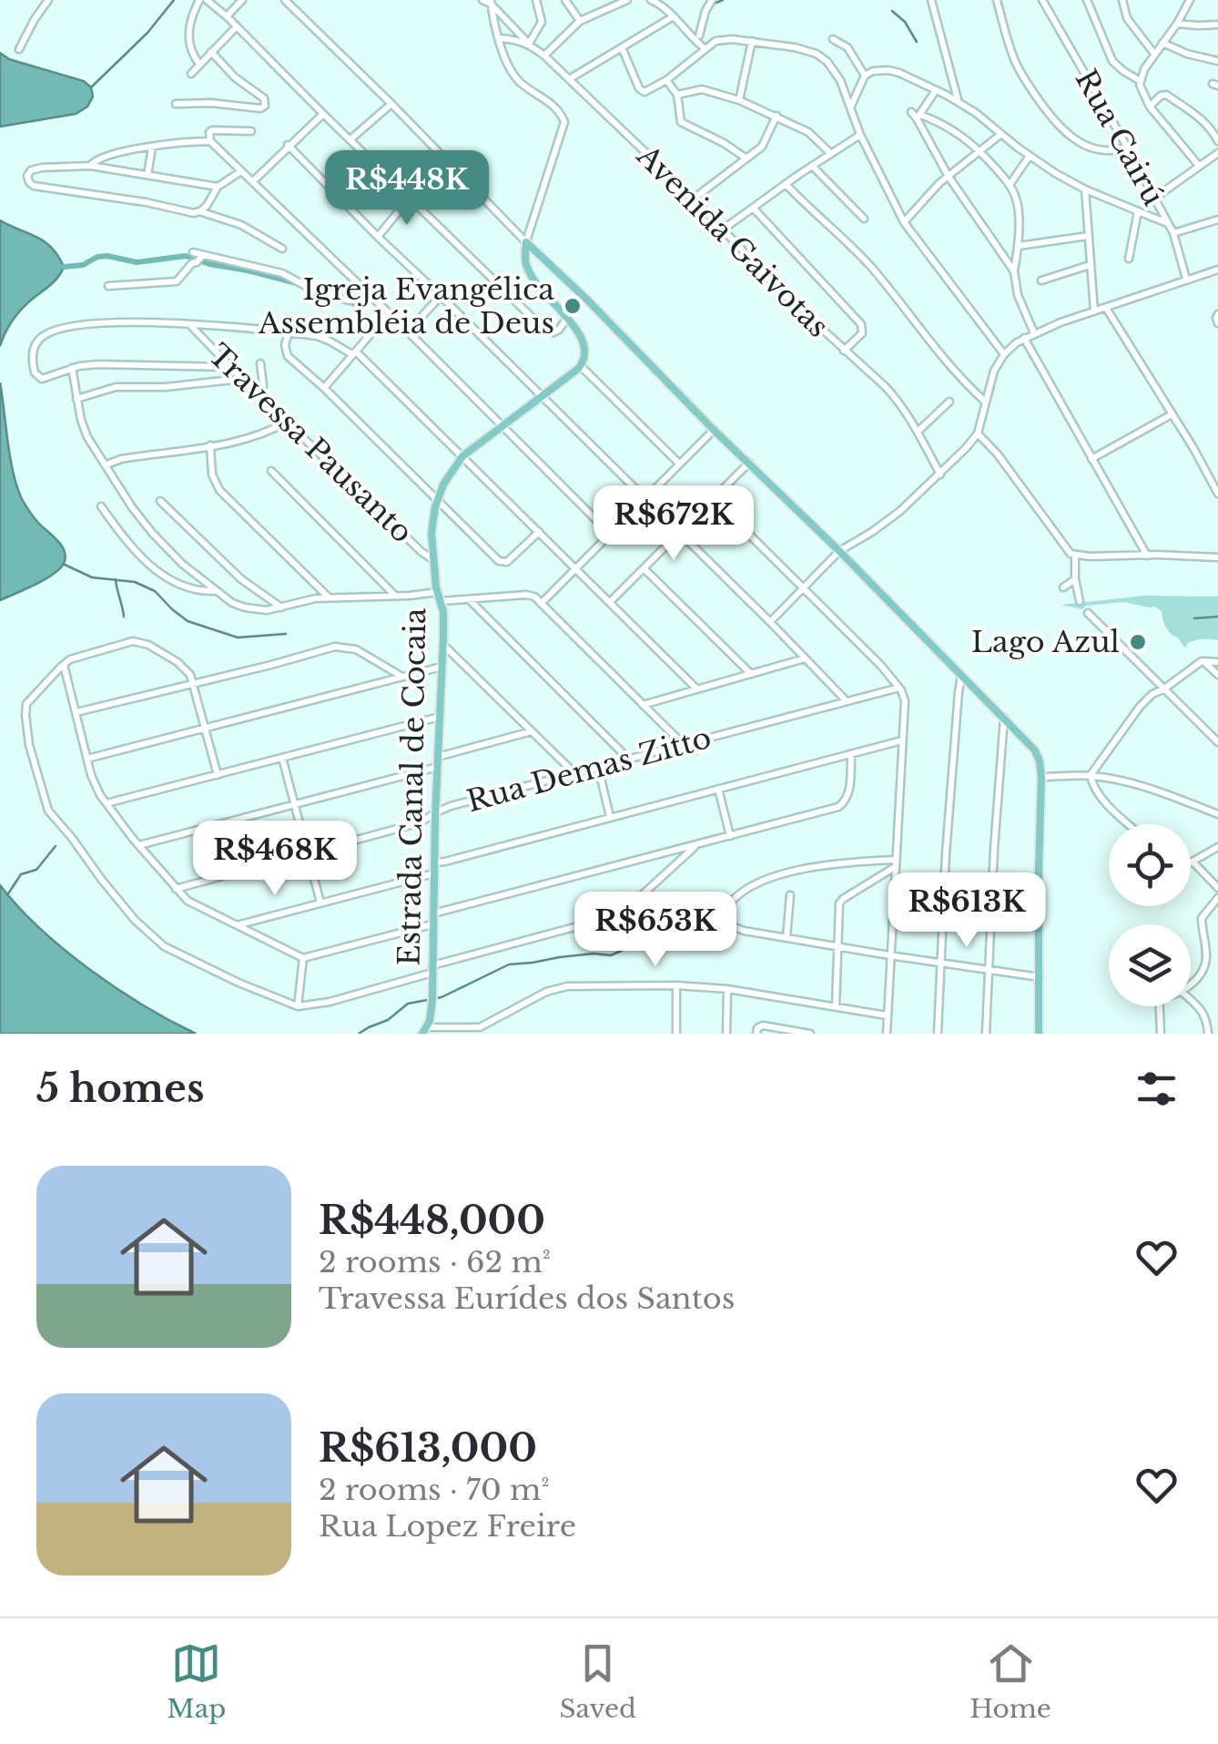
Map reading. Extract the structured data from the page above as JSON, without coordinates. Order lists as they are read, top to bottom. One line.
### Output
{"streets":{"main road":["Estrada Canal de Cocaia"],"street":["Rua Cairú","Avenida Gaivotas","Travessa Pausanto","Rua Demas Zitto"]},"crossings":[["Travessa Pausanto","Estrada Canal de Cocaia"],["Rua Demas Zitto","Estrada Canal de Cocaia"]],"places":["Igreja Evangélica Assembléia de Deus","Lago Azul"],"page":{"price":["R$448K","R$672K","R$468K","R$613K","R$653K"],"heading":"5 homes","list":[{"name":"R$448,000","note":"2 rooms · 62 m² · Travessa Eurídes dos Santos"},{"name":"R$613,000","note":"2 rooms · 70 m² · Rua Lopez Freire"}],"tabs":["Map","Saved","Home"]}}
